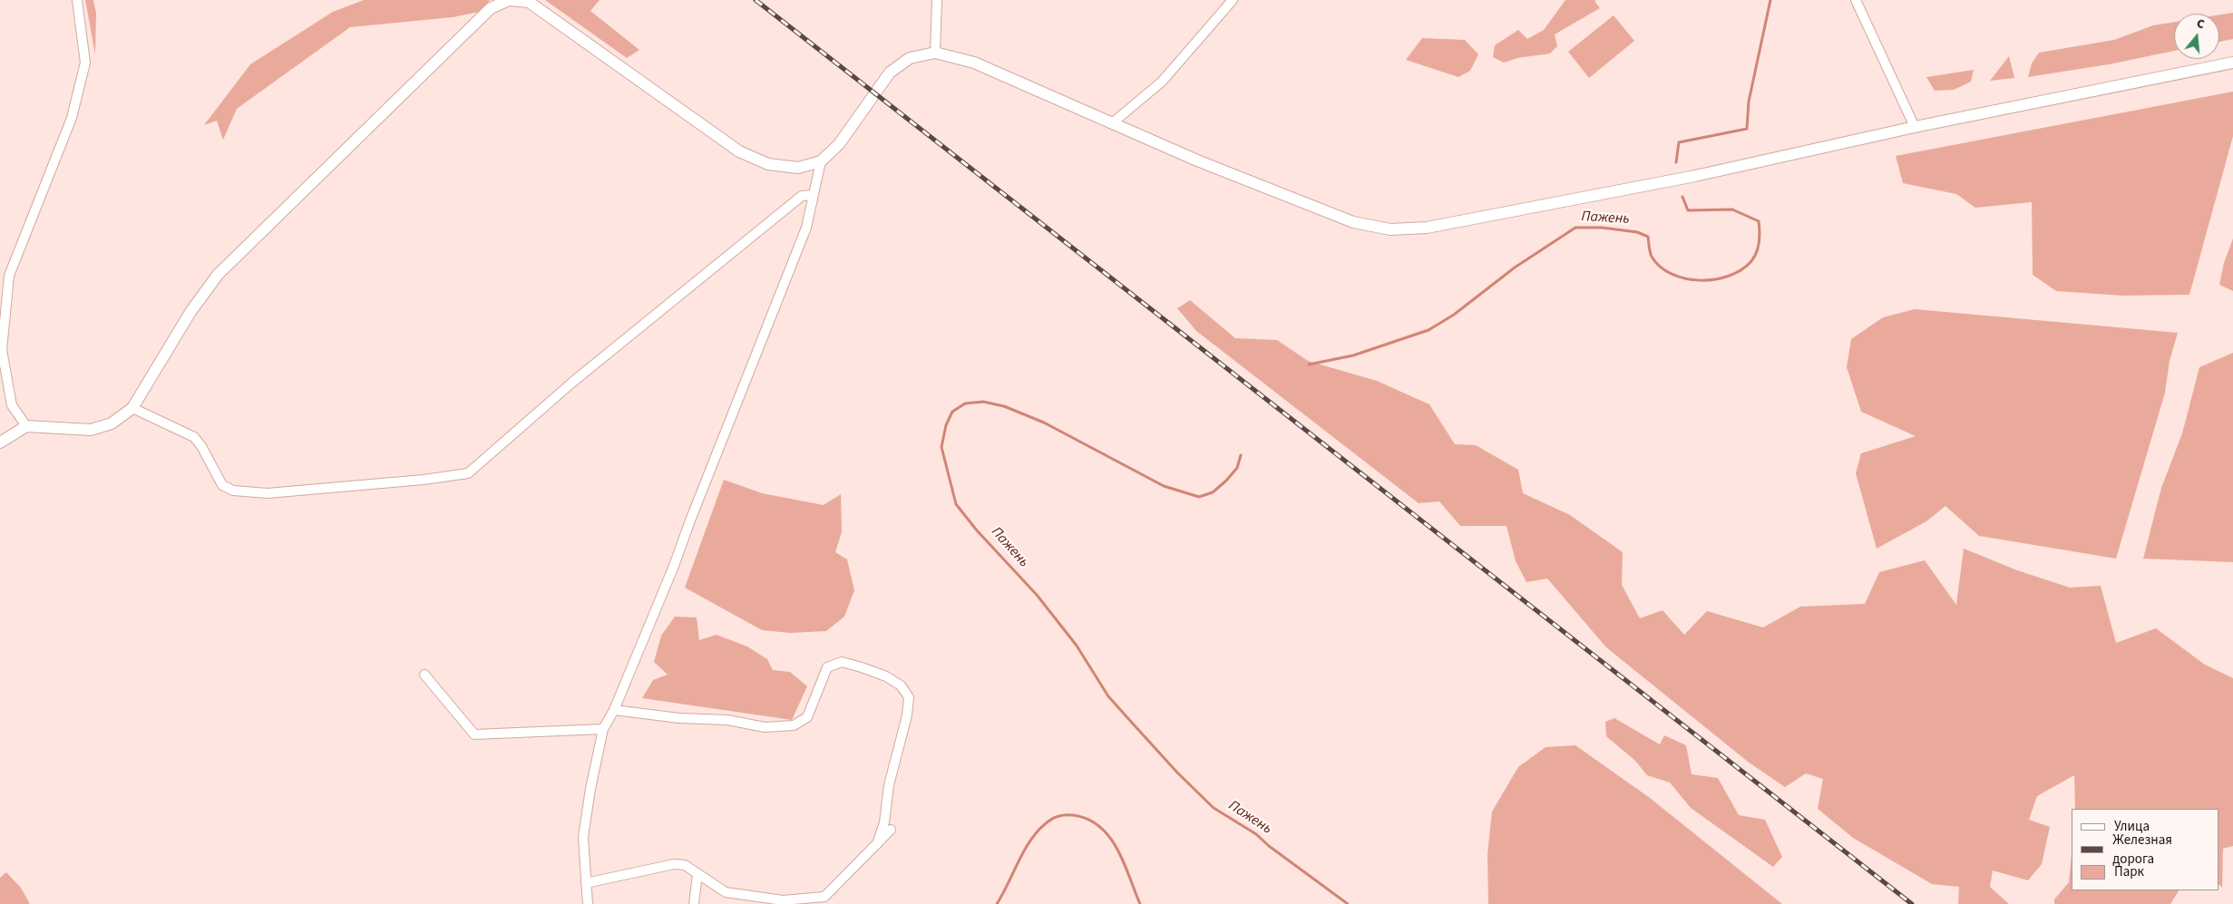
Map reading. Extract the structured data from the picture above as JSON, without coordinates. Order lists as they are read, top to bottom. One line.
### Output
{"water":["Пажень"],"legend":["Улица","Железная дорога","Парк"],"north":"top"}
